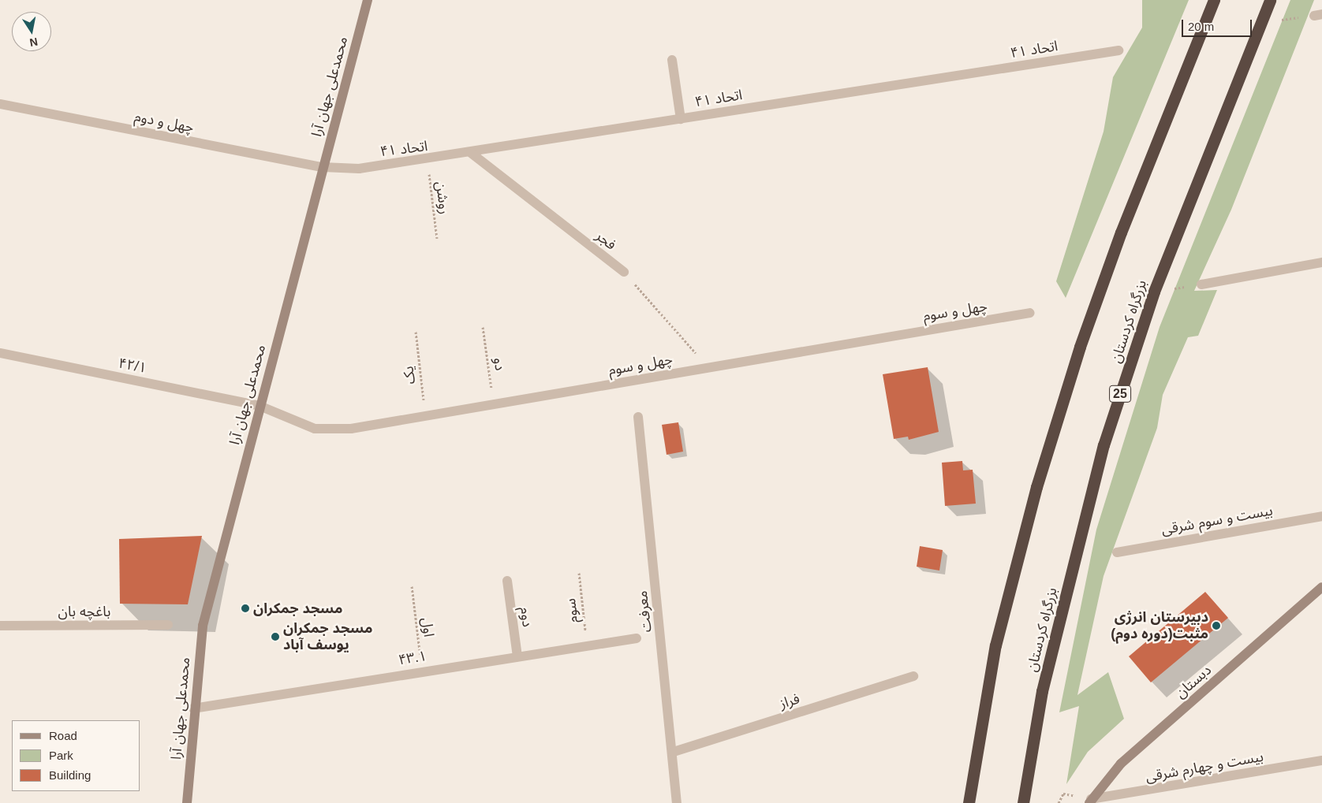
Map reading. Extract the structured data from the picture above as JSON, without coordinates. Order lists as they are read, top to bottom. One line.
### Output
{"streets":{"highway":["بزرگراه کردستان","25"],"main road":["محمدعلی جهان آرا","دبستان"],"street":["اتحاد ۴۱","چهل و دوم","فجر","چهل و سوم","۴۲/۱","بیست و سوم شرقی","باغچه بان","معرفت","دوم","۴۳.۱","فراز","بیست و چهارم شرقی"],"path":["روشن","دو","یک","سوم","اول"]},"crossings":[["اتحاد ۴۱","محمدعلی جهان آرا"],["اتحاد ۴۱","چهل و دوم"],["اتحاد ۴۱","روشن"],["اتحاد ۴۱","فجر"],["محمدعلی جهان آرا","چهل و دوم"],["محمدعلی جهان آرا","چهل و سوم"],["محمدعلی جهان آرا","۴۲/۱"],["محمدعلی جهان آرا","۴۳.۱"],["چهل و سوم","دو"],["چهل و سوم","۴۲/۱"],["چهل و سوم","یک"],["سوم","۴۳.۱"],["معرفت","فراز"],["دوم","۴۳.۱"],["اول","۴۳.۱"],["دبستان","بیست و چهارم شرقی"]],"places":["مسجد جمکران","دبیرستان انرژی مثبت(دوره دوم)","مسجد جمکران یوسف آباد"],"legend":["Road","Park","Building"],"scale_bar":"20 m","north":"bottom"}
